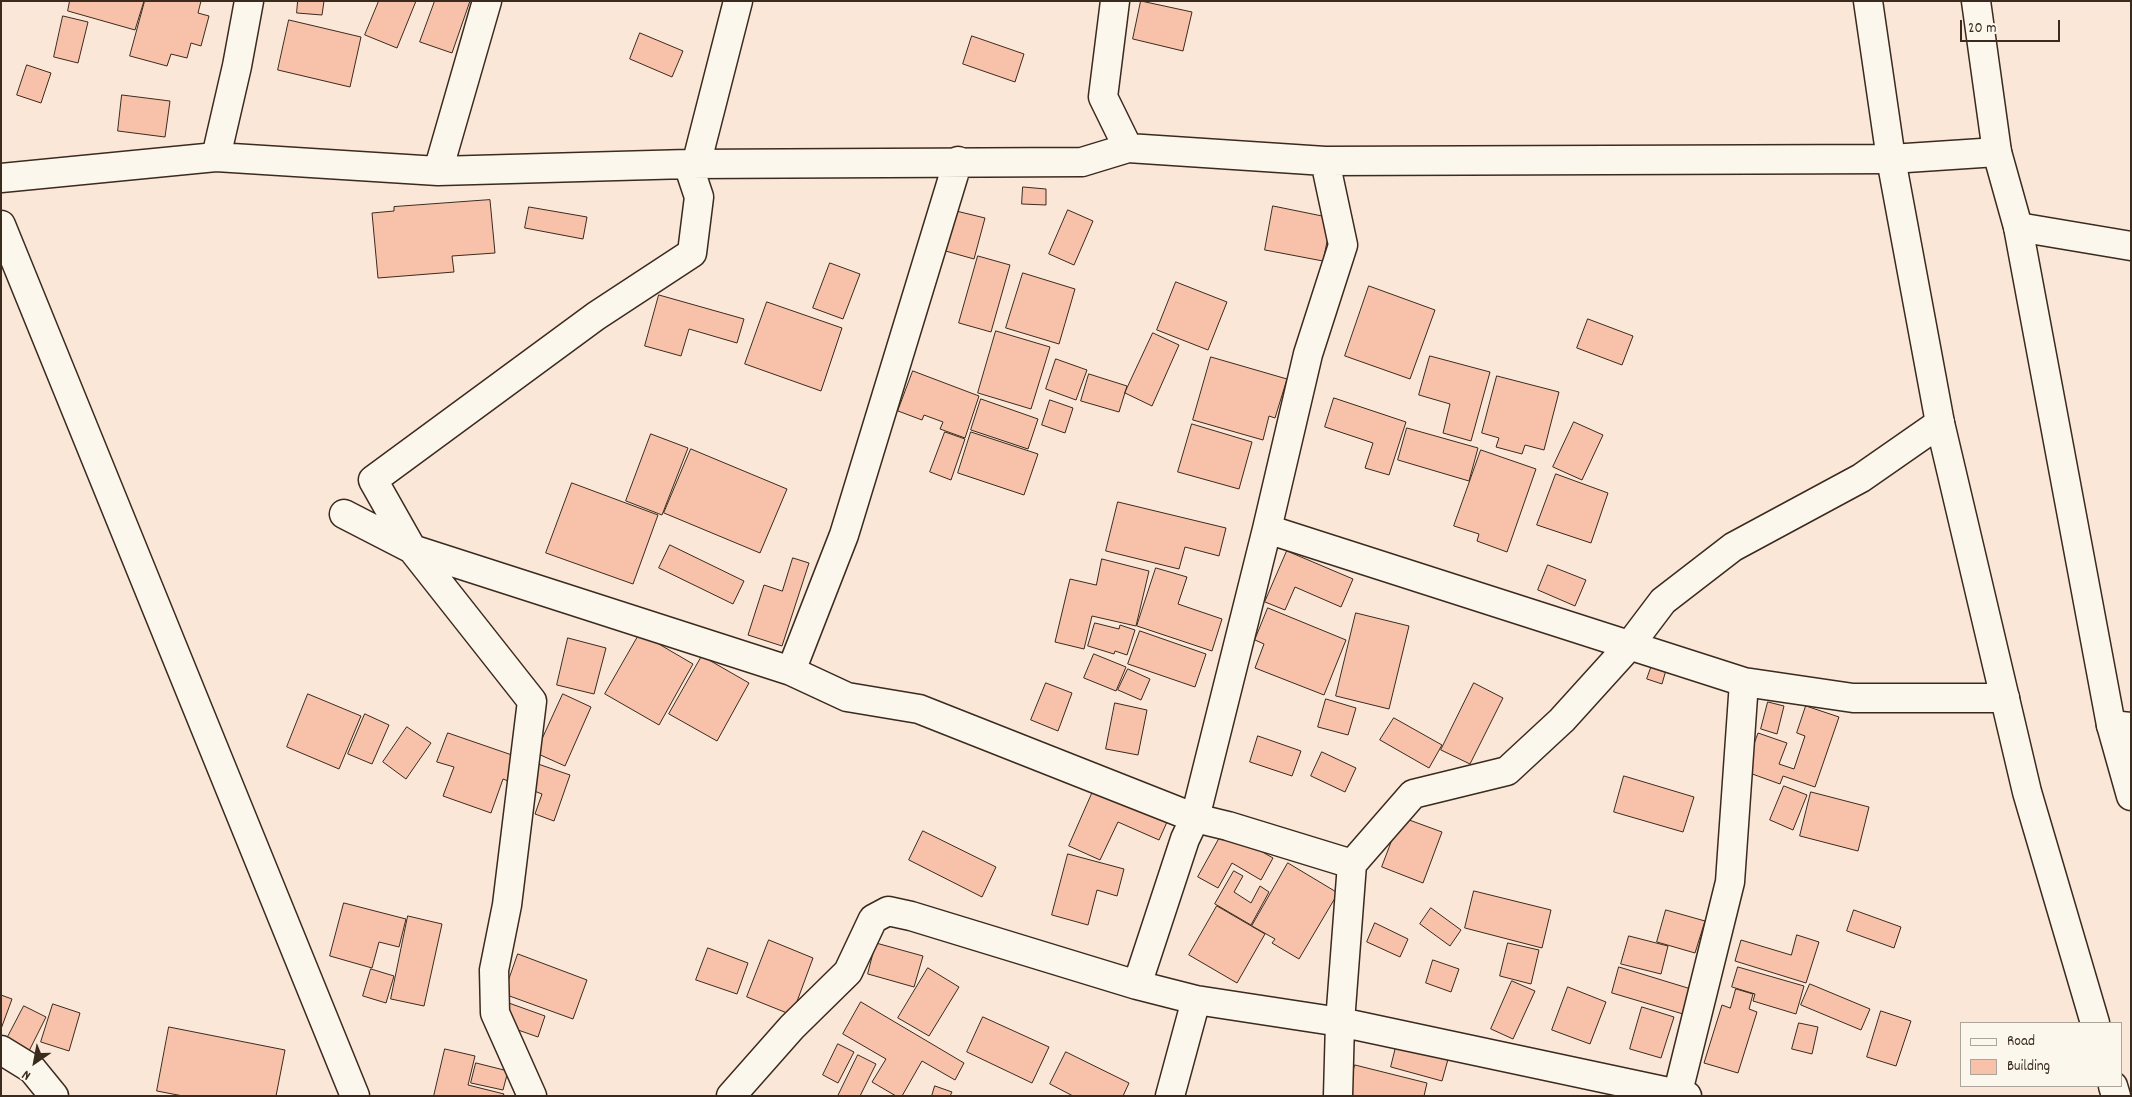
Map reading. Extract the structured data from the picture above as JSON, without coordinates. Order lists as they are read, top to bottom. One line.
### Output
{"legend":["Road","Building"],"scale_bar":"20 m","north":"bottom left"}
